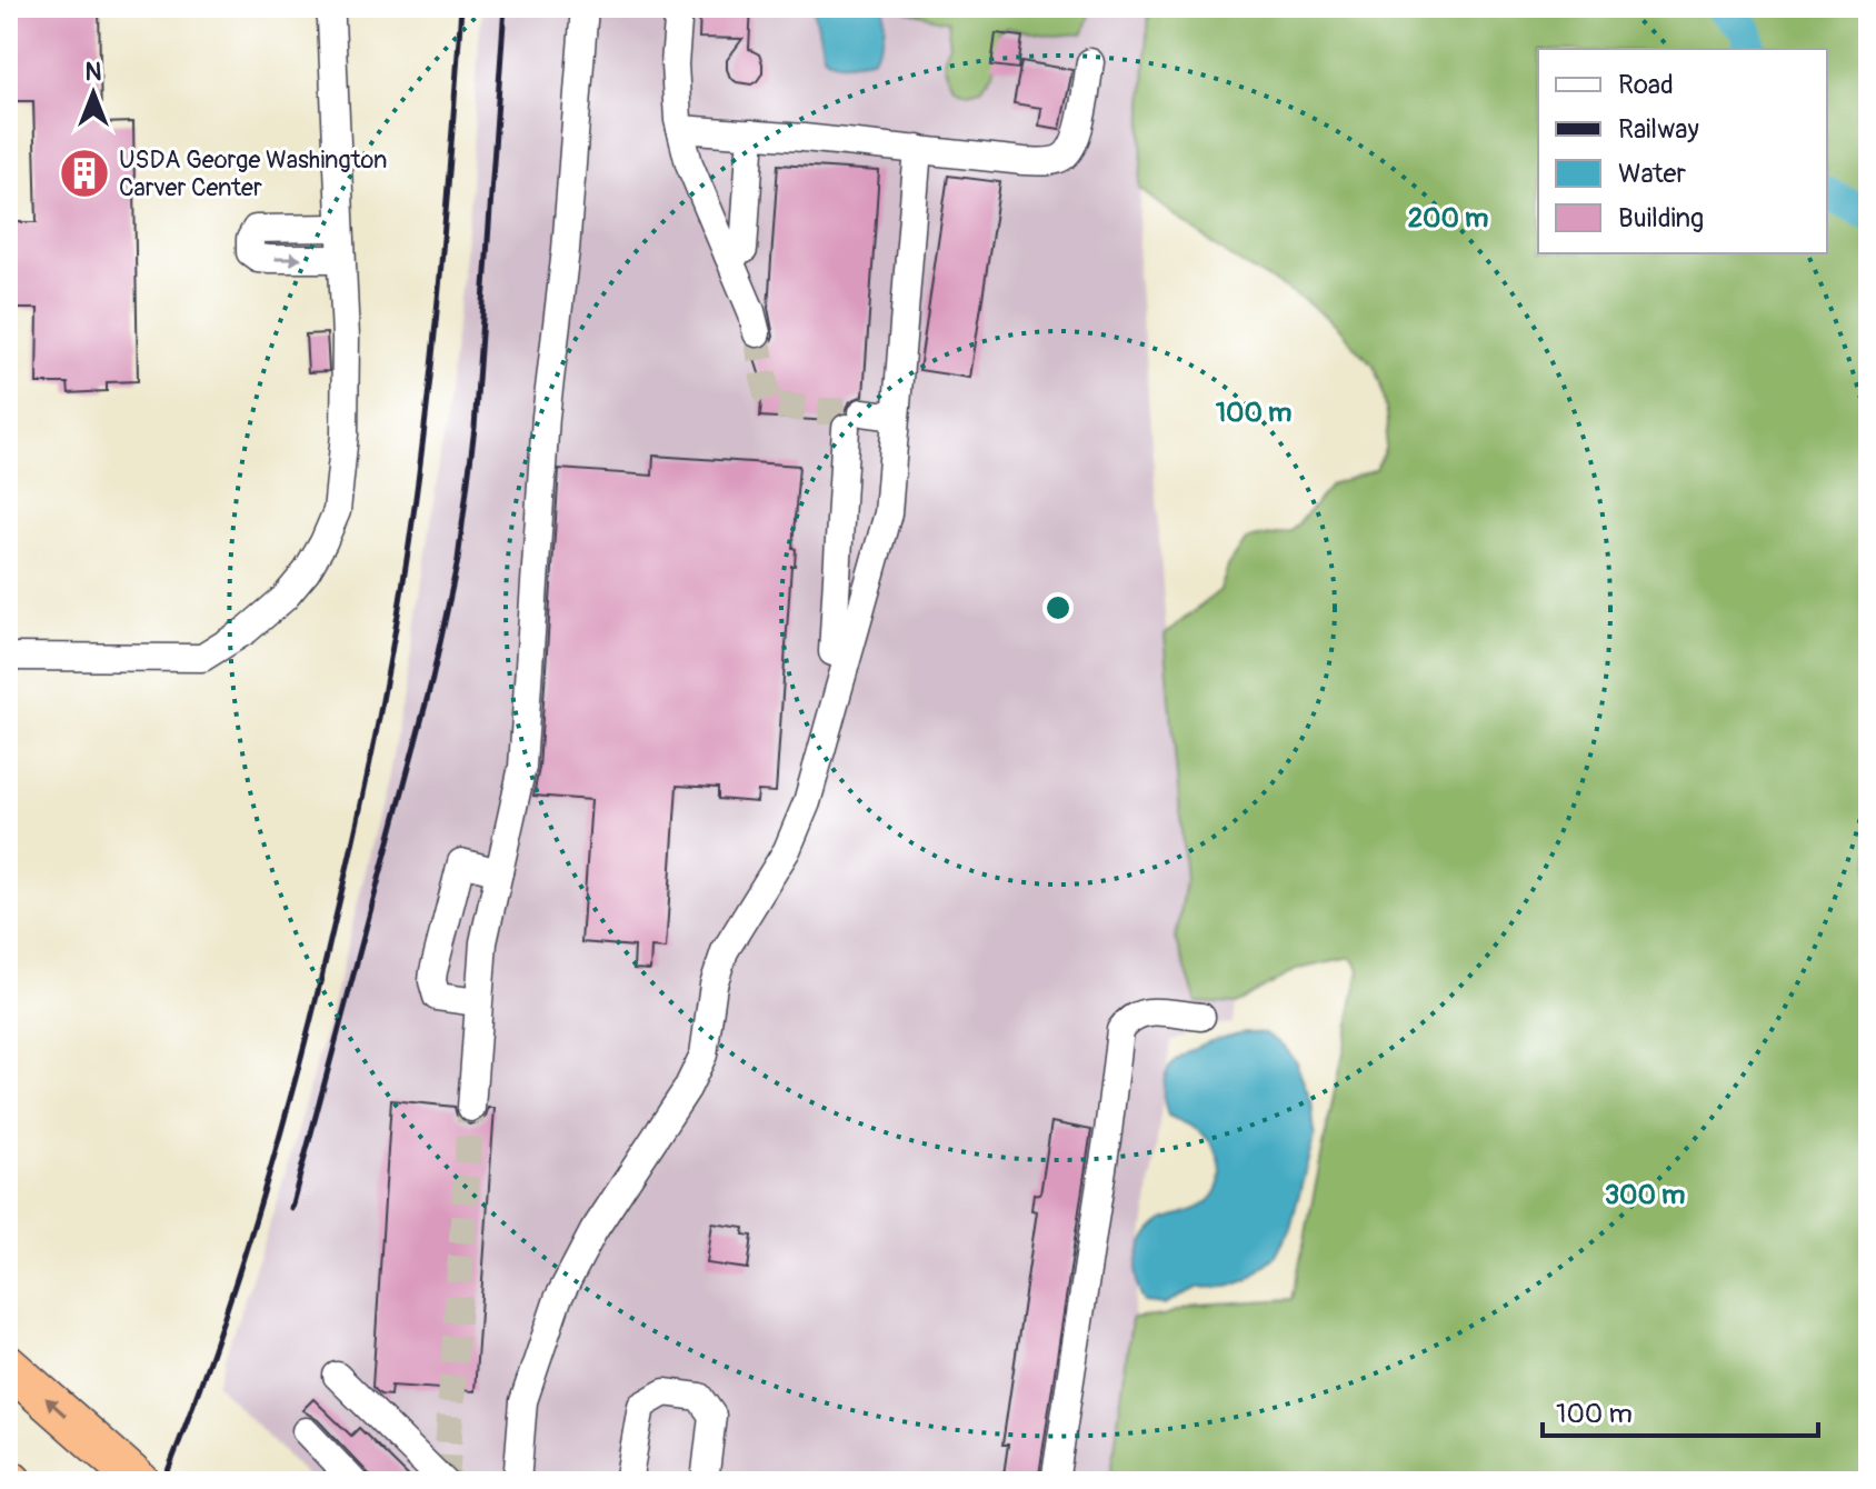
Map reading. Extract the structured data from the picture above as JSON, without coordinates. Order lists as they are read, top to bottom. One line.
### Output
{"places":{"building":["USDA George Washington Carver Center"]},"legend":["Road","Railway","Water","Building"],"scale_bar":"100 m","north":"top","rings":["200 m","100 m","300 m"]}
